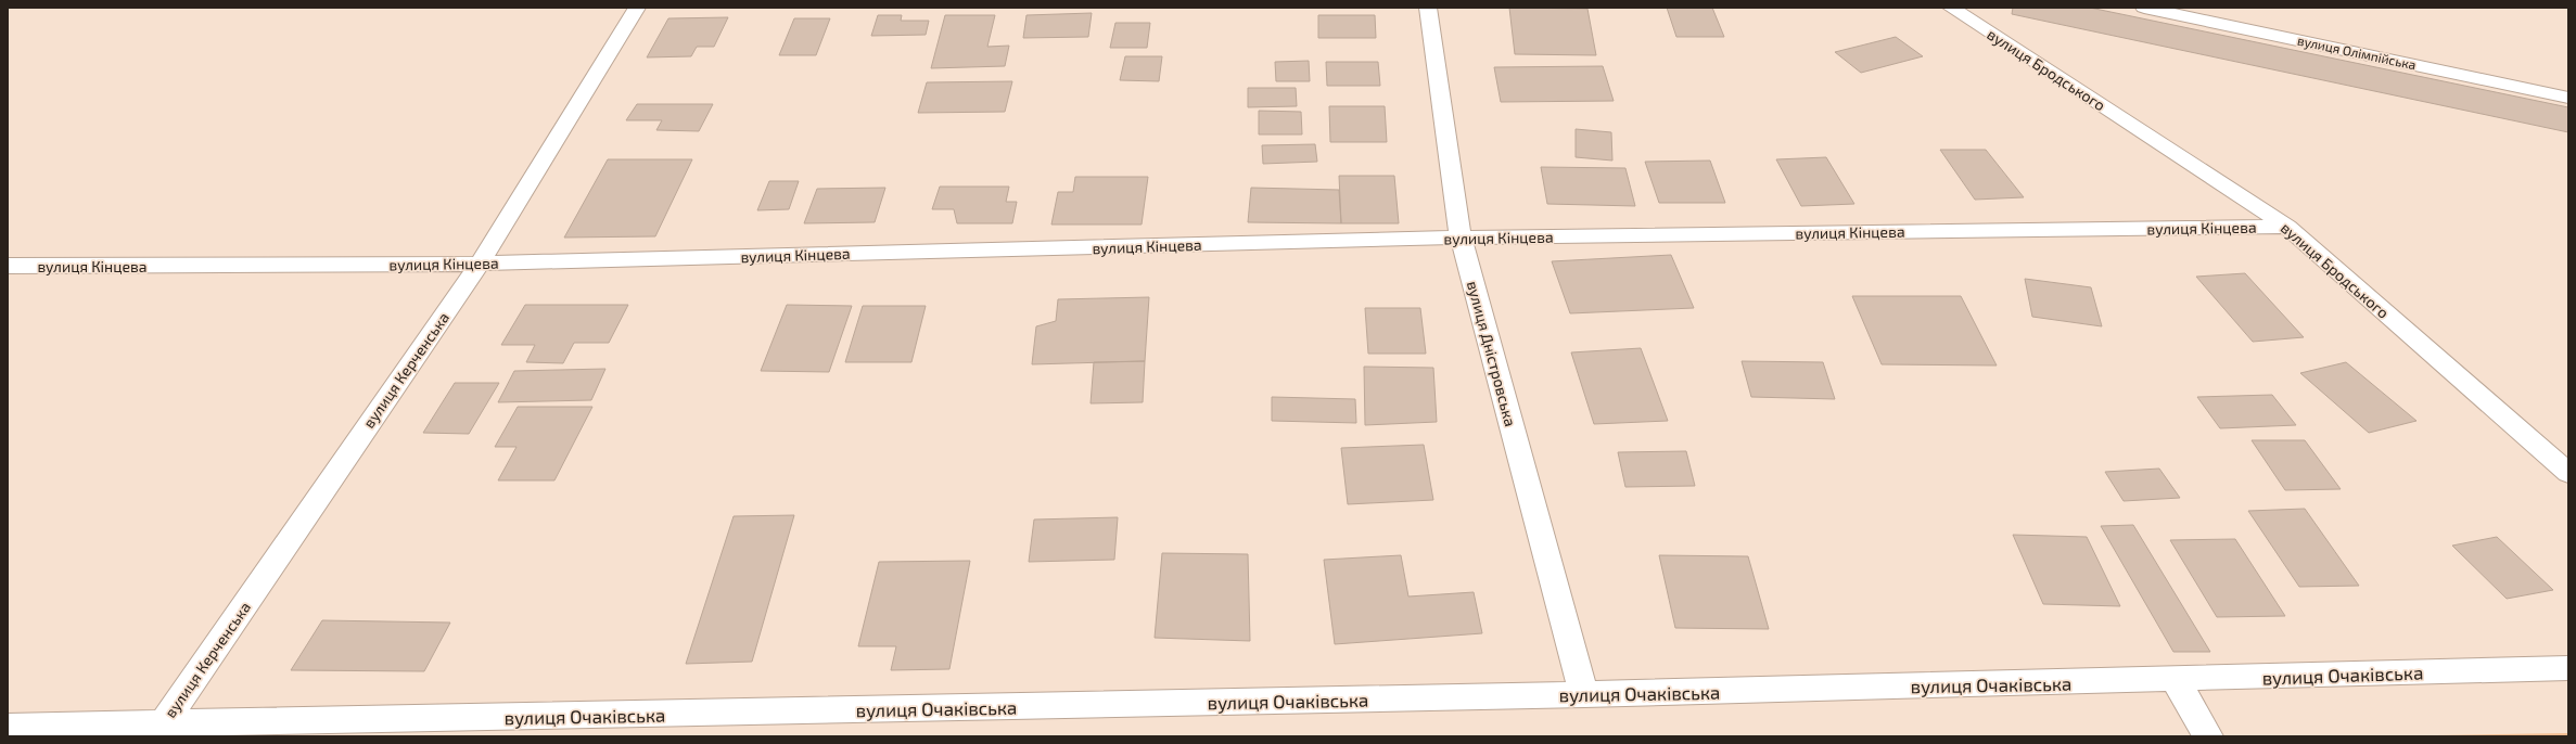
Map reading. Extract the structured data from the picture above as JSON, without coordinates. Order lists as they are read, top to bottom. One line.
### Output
{"streets":{"street":["вулиця Олімпійська","вулиця Бродського","вулиця Кінцева","вулиця Дністровська","вулиця Керченська","вулиця Очаківська"]},"crossings":[["вулиця Бродського","вулиця Кінцева"],["вулиця Кінцева","вулиця Дністровська"],["вулиця Кінцева","вулиця Керченська"],["вулиця Дністровська","вулиця Очаківська"],["вулиця Керченська","вулиця Очаківська"]]}
